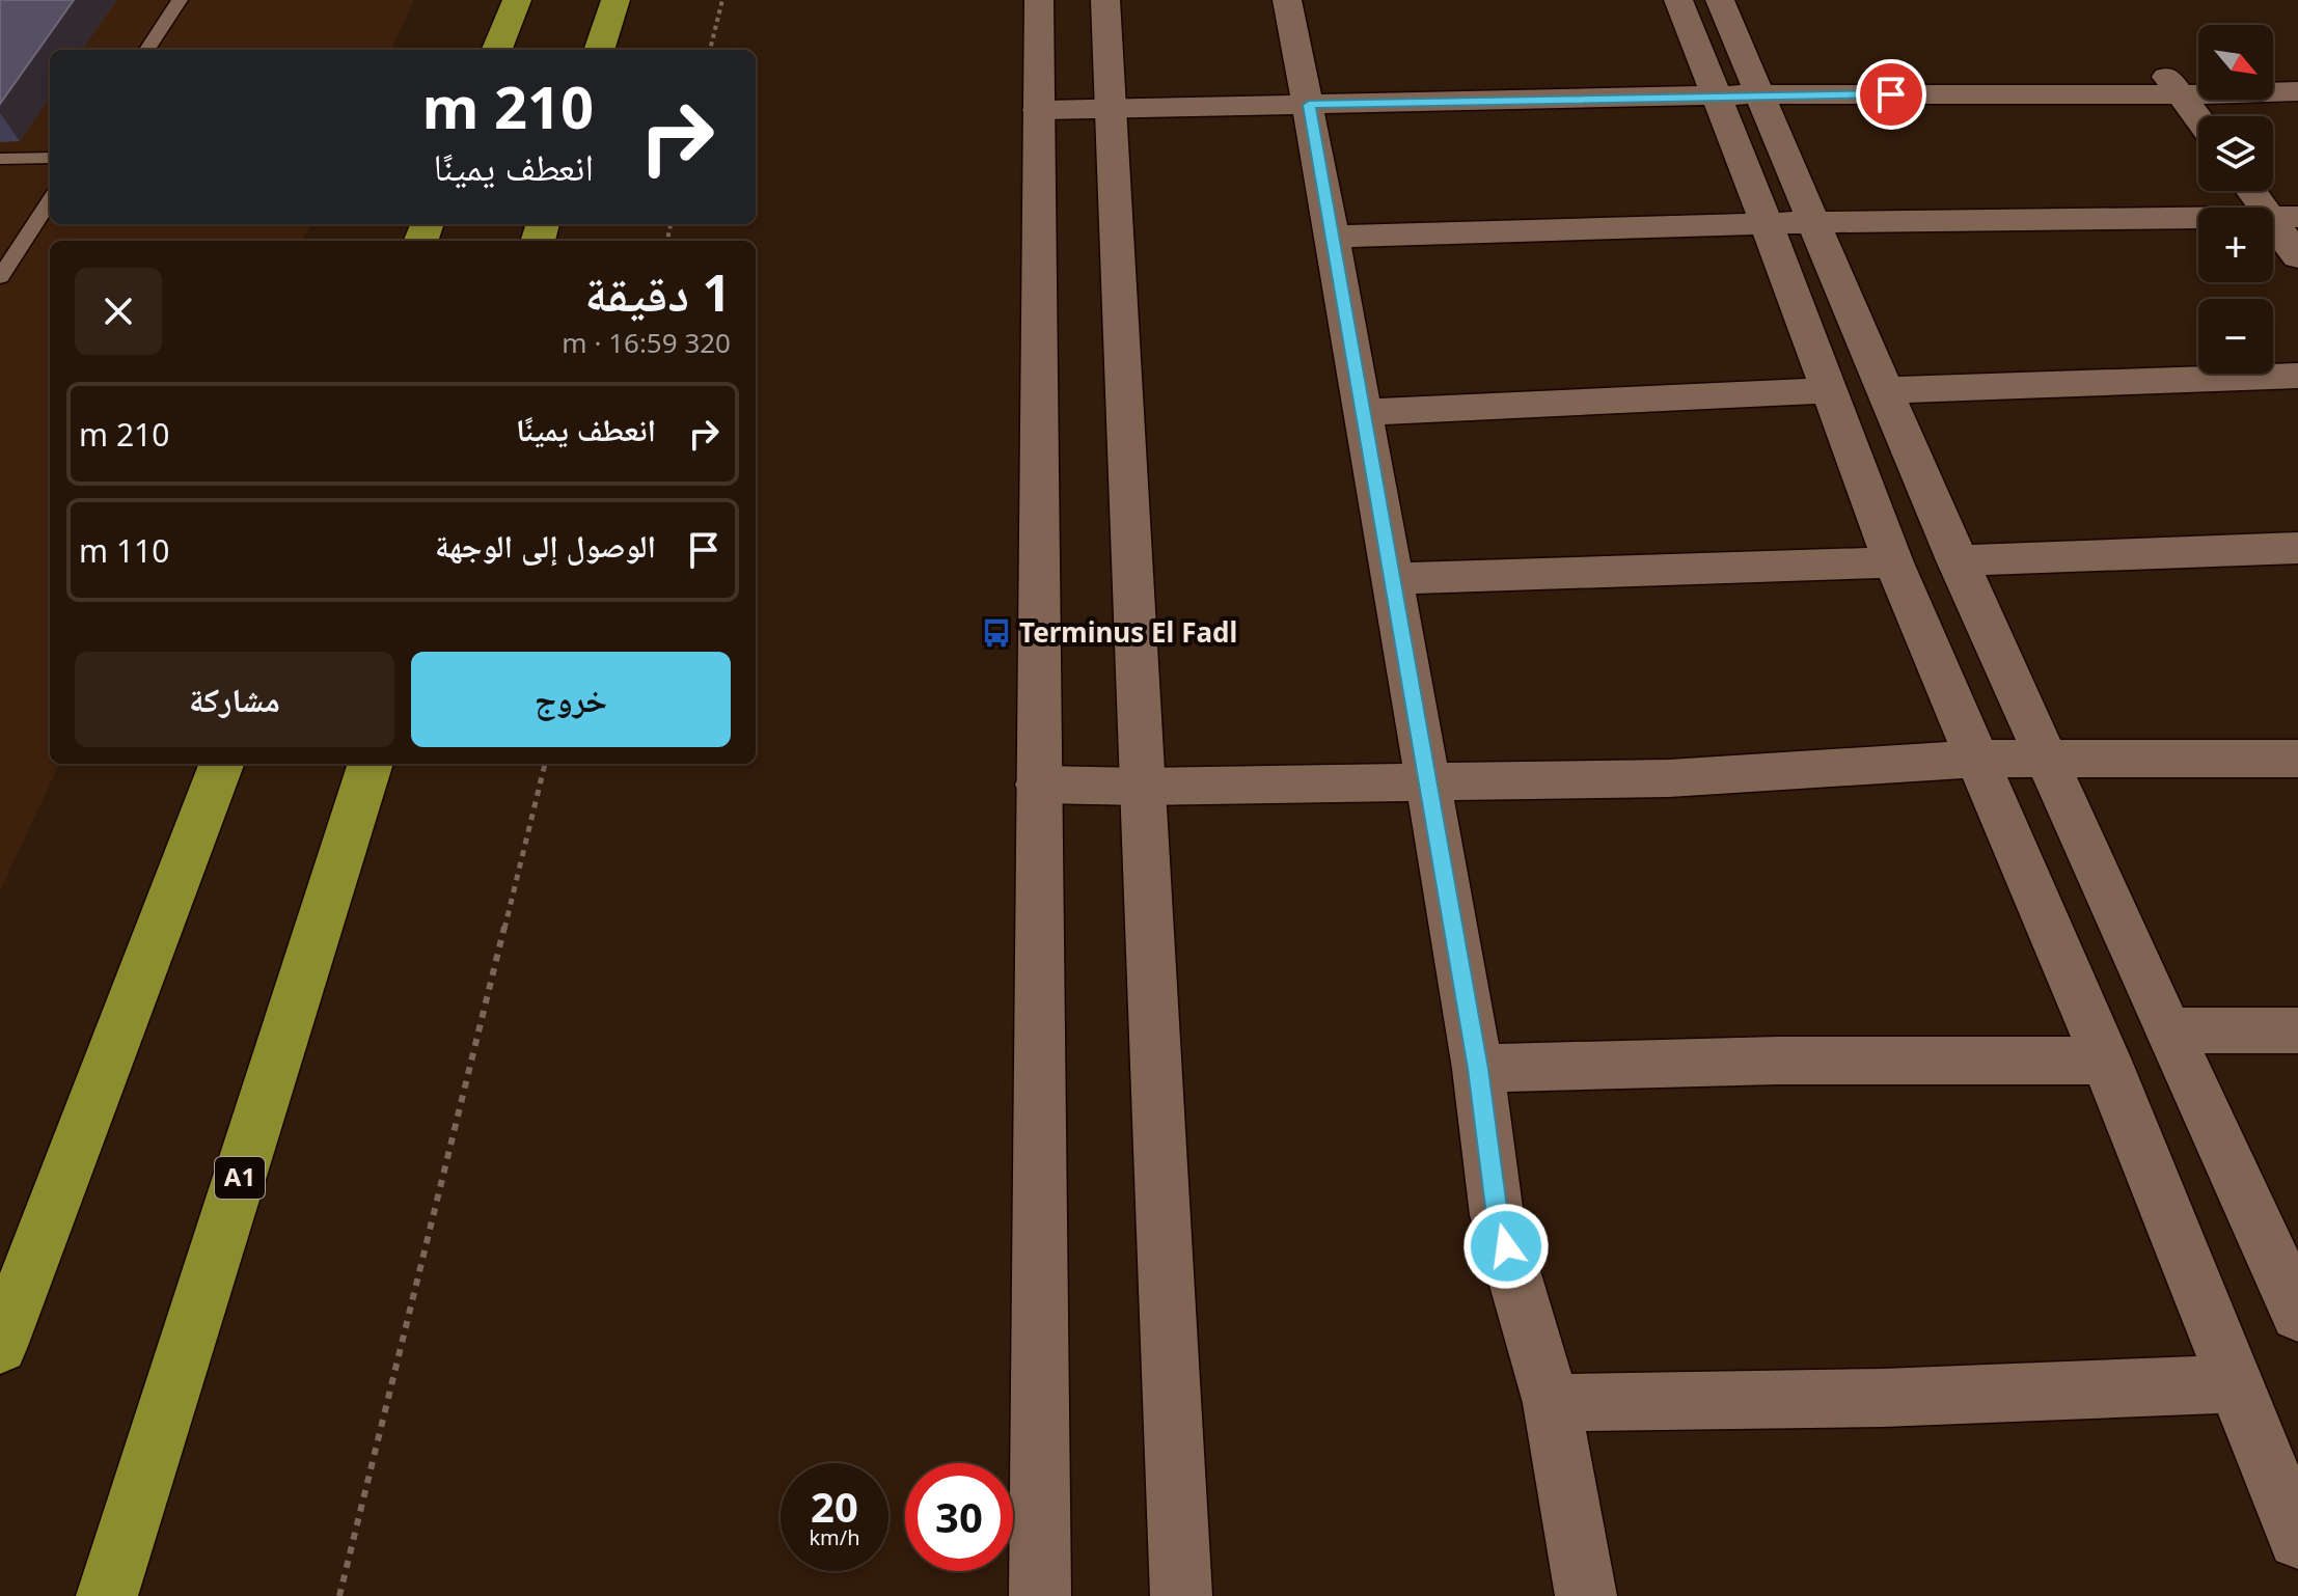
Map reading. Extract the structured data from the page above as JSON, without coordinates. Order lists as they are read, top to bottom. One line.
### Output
{"streets":{"highway":["A1"]},"places":{"bus stop":["Terminus El Fadl"]},"north":"bottom right","page":{"map_buttons":["+","−"],"turn":["210 m","انعطف يمينًا"],"heading":["1 دقيقة","320 m · 16:59"],"list":[{"name":"انعطف يمينًا","value":"210 m"},{"name":"الوصول إلى الوجهة","value":"110 m"}],"buttons":["خروج","مشاركة"],"speed":"20 km/h","limit":"30"}}
